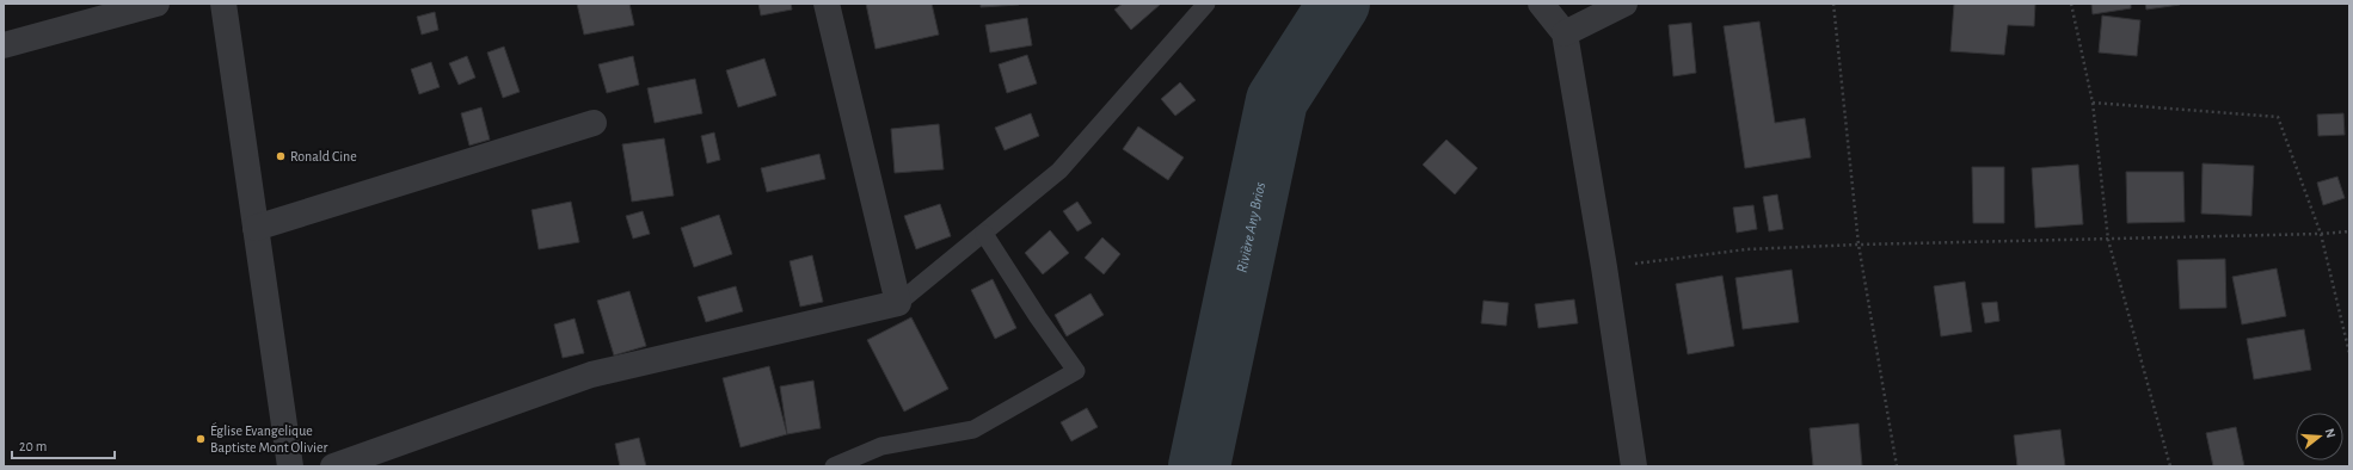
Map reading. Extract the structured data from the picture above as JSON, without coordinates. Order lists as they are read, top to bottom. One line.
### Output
{"water":["Rivière Any Brios"],"places":["Ronald Cine","Église Evangelique Baptiste Mont Olivier"],"scale_bar":"20 m","north":"right"}
